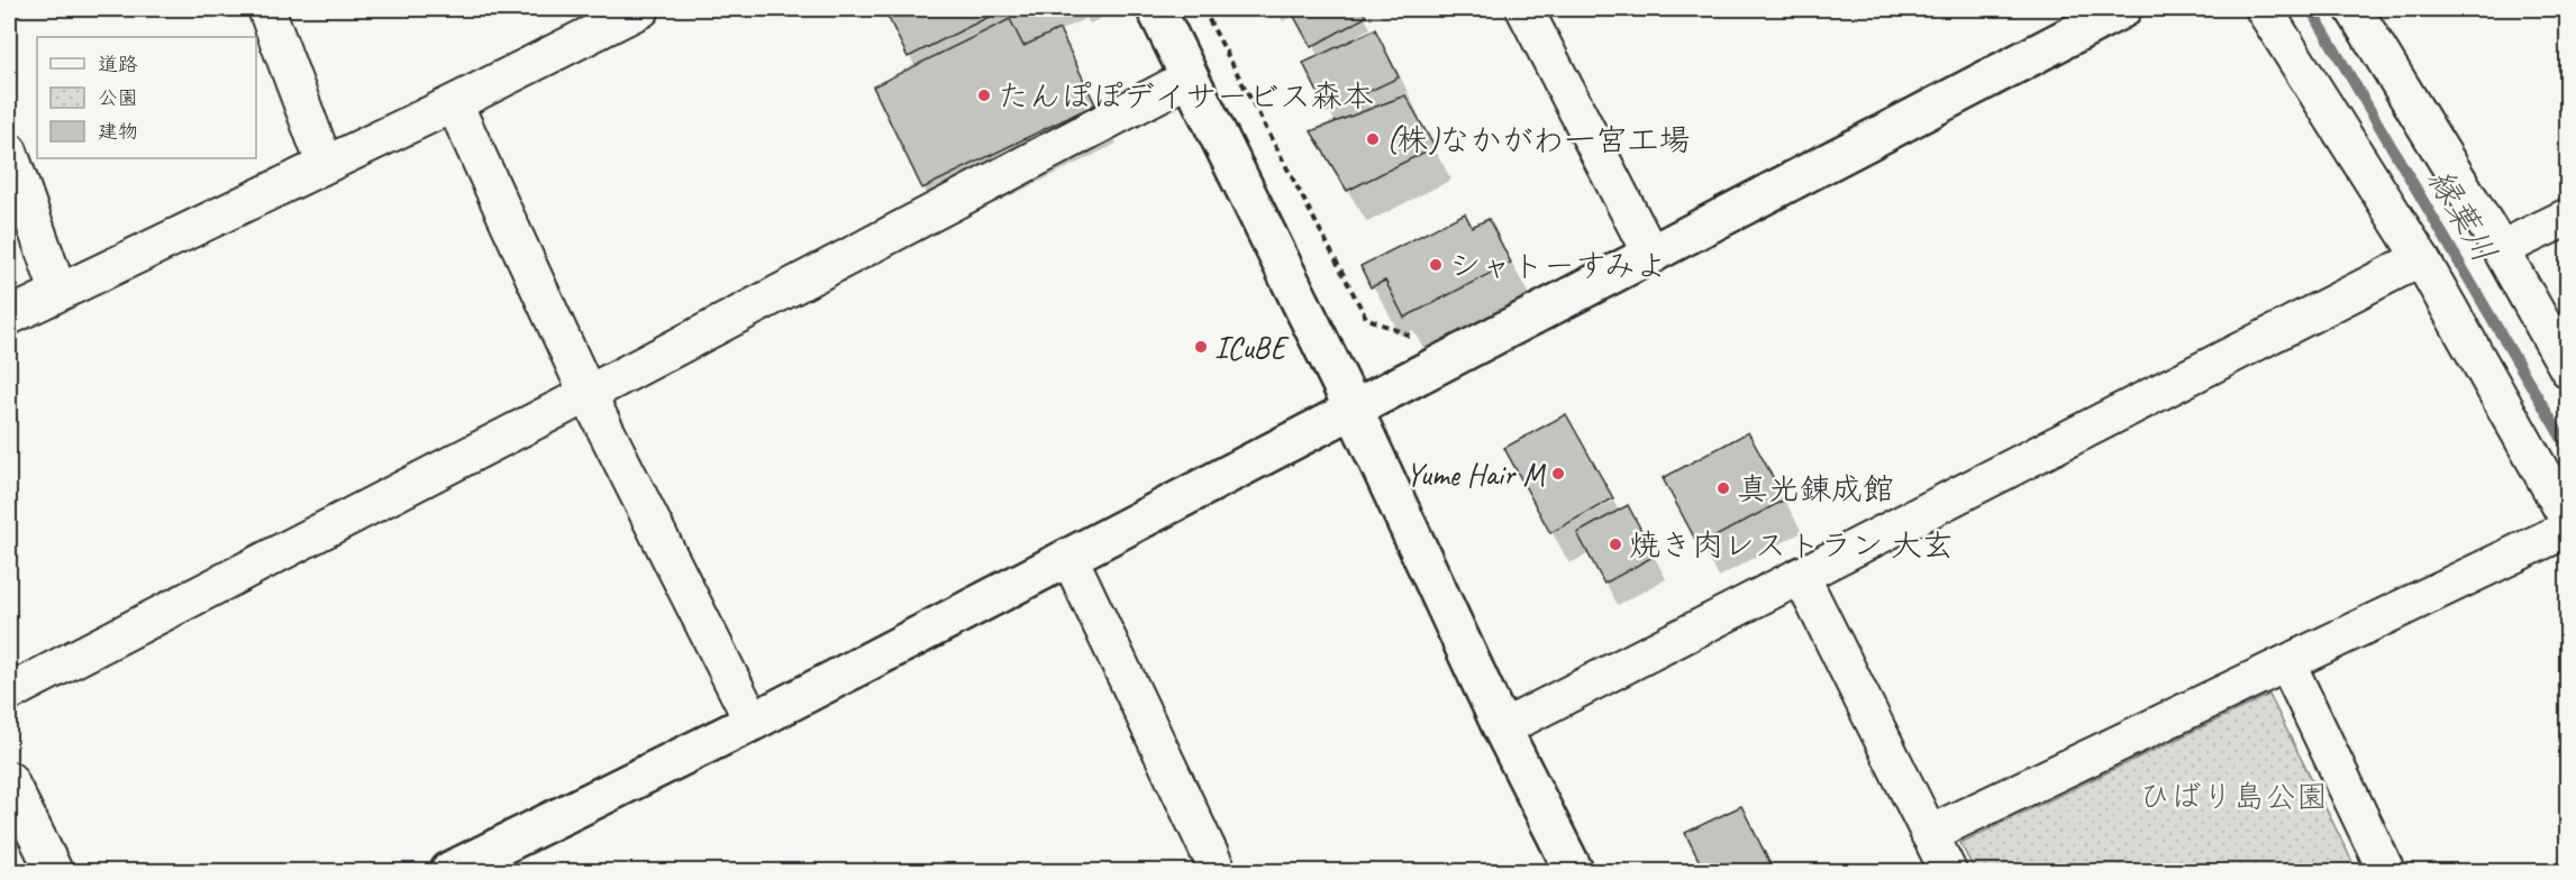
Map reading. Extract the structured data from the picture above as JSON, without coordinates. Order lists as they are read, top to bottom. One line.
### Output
{"water":["縁葉川"],"parks":["ひばり島公園"],"places":["たんぽぽデイサービス森本","(株)なかがわ一宮工場","シャトーすみよ","ICuBE","Yume Hair M","真光錬成館","焼き肉レストラン 大玄"],"legend":["道路","公園","建物"]}
